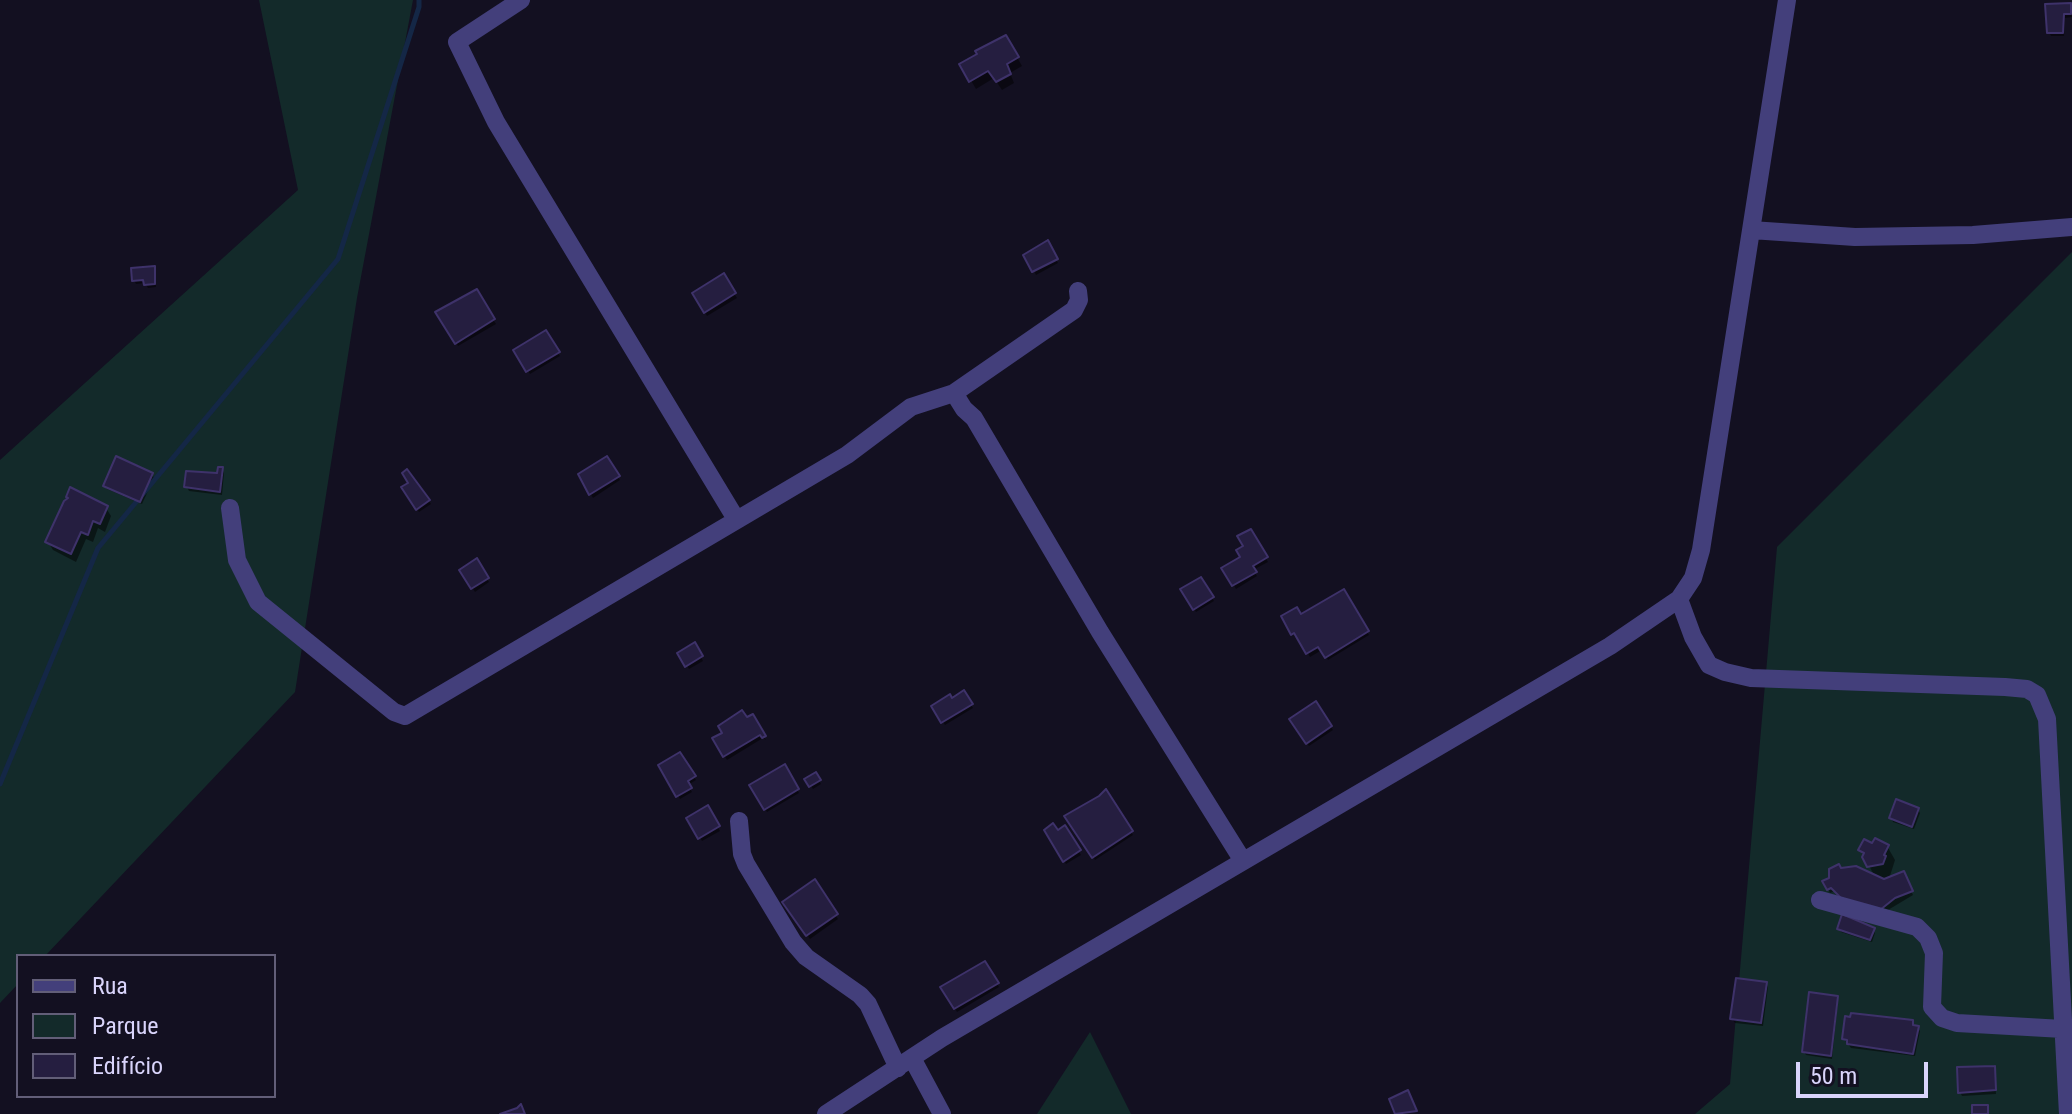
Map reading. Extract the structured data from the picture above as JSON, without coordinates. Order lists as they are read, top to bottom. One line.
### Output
{"legend":["Rua","Parque","Edifício"],"scale_bar":"50 m"}
